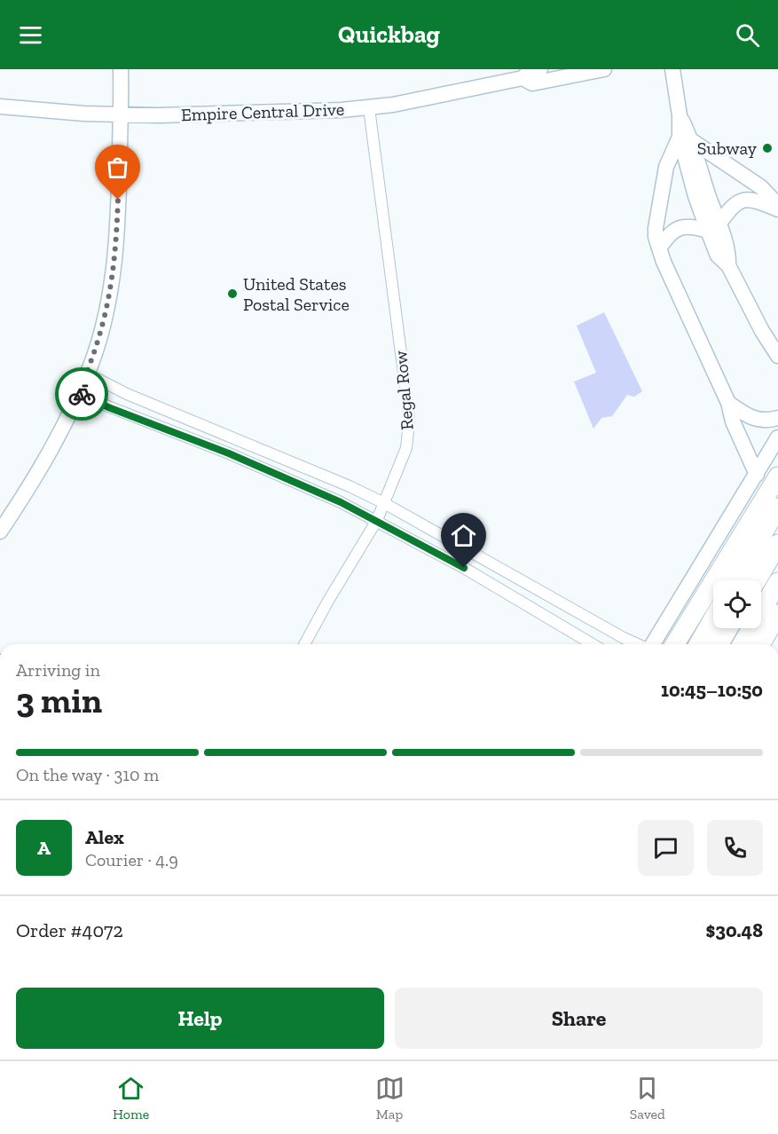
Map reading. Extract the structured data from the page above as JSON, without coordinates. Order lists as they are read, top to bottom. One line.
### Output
{"streets":{"main road":["Empire Central Drive"],"street":["Regal Row"]},"crossings":[["Empire Central Drive","Regal Row"]],"places":["Subway","United States Postal Service"],"page":{"header":"Quickbag","heading":["3 min","Arriving in","10:45–10:50"],"panel":["Alex","Courier · 4.9","Order #4072","$30.48"],"bar":"On the way · 310 m","round":"A","buttons":["Help","Share"],"tabs":["Home","Map","Saved"]}}
